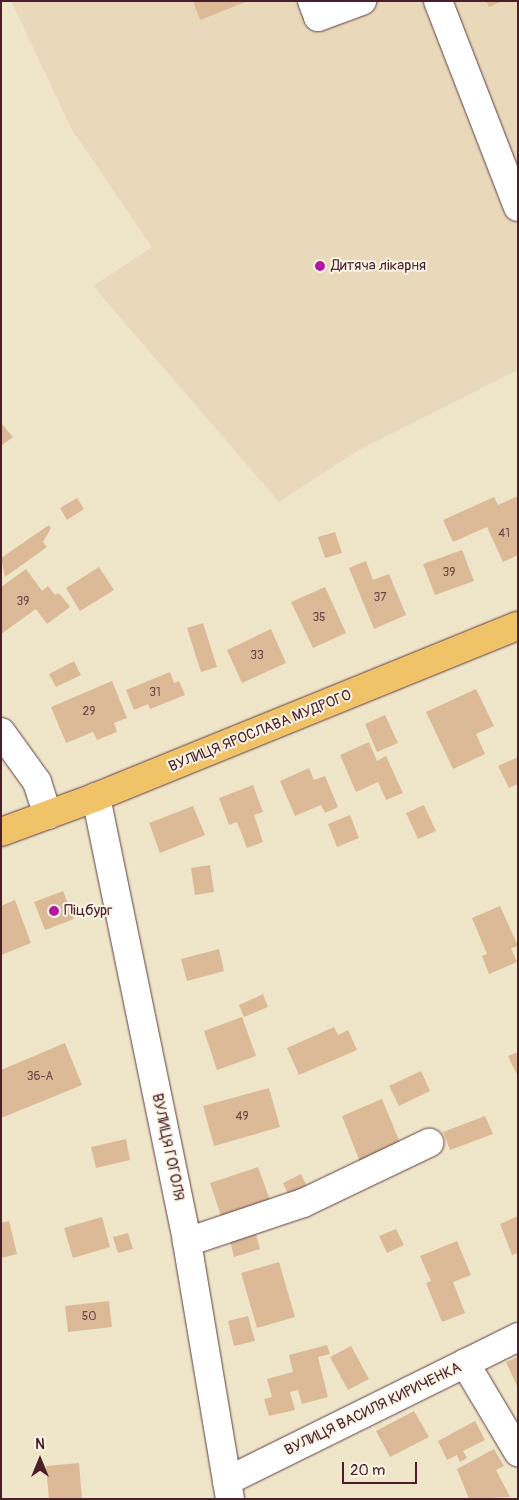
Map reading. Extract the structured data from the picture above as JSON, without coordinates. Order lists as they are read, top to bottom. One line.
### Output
{"streets":{"main road":["ВУЛИЦЯ ЯРОСЛАВА МУДРОГО"],"street":["ВУЛИЦЯ ГОГОЛЯ","ВУЛИЦЯ ВАСИЛЯ КИРИЧЕНКА"]},"crossings":[["ВУЛИЦЯ ЯРОСЛАВА МУДРОГО","ВУЛИЦЯ ГОГОЛЯ"],["ВУЛИЦЯ ГОГОЛЯ","ВУЛИЦЯ ВАСИЛЯ КИРИЧЕНКА"]],"places":["Дитяча лікарня","Піцбург"],"house_numbers":["41","39","37","39","35","33","31","29","36-А","49","50"],"scale_bar":"20 m","north":"top"}
